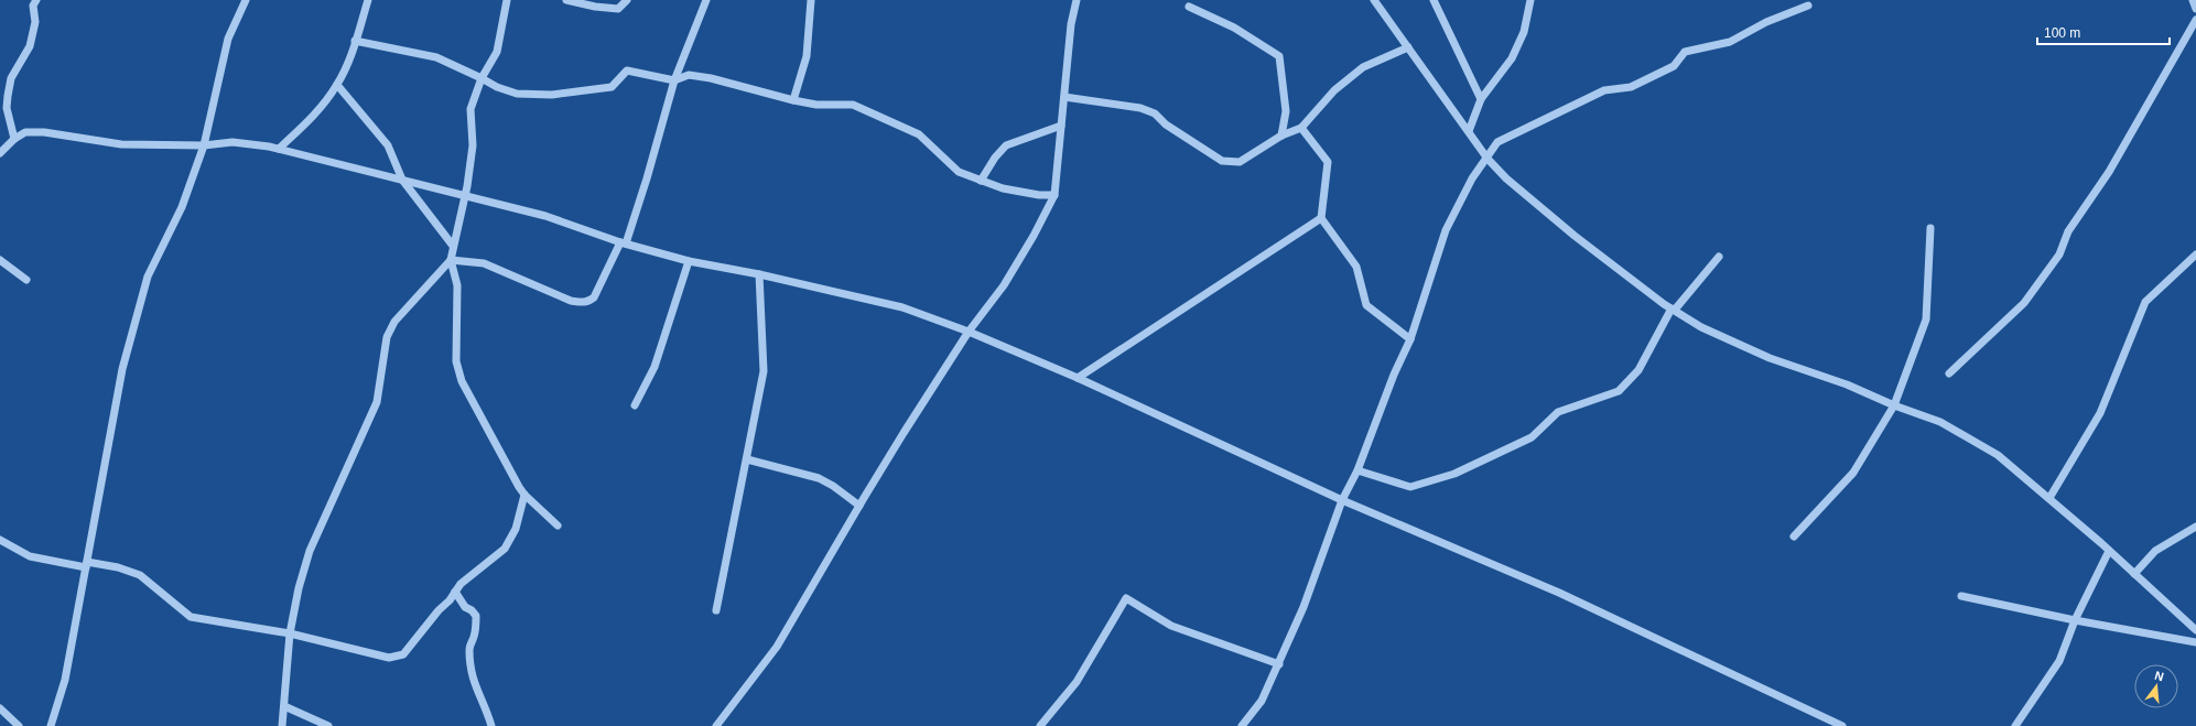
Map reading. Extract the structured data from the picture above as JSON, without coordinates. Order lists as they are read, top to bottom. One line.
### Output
{"scale_bar":"100 m","north":"top"}
